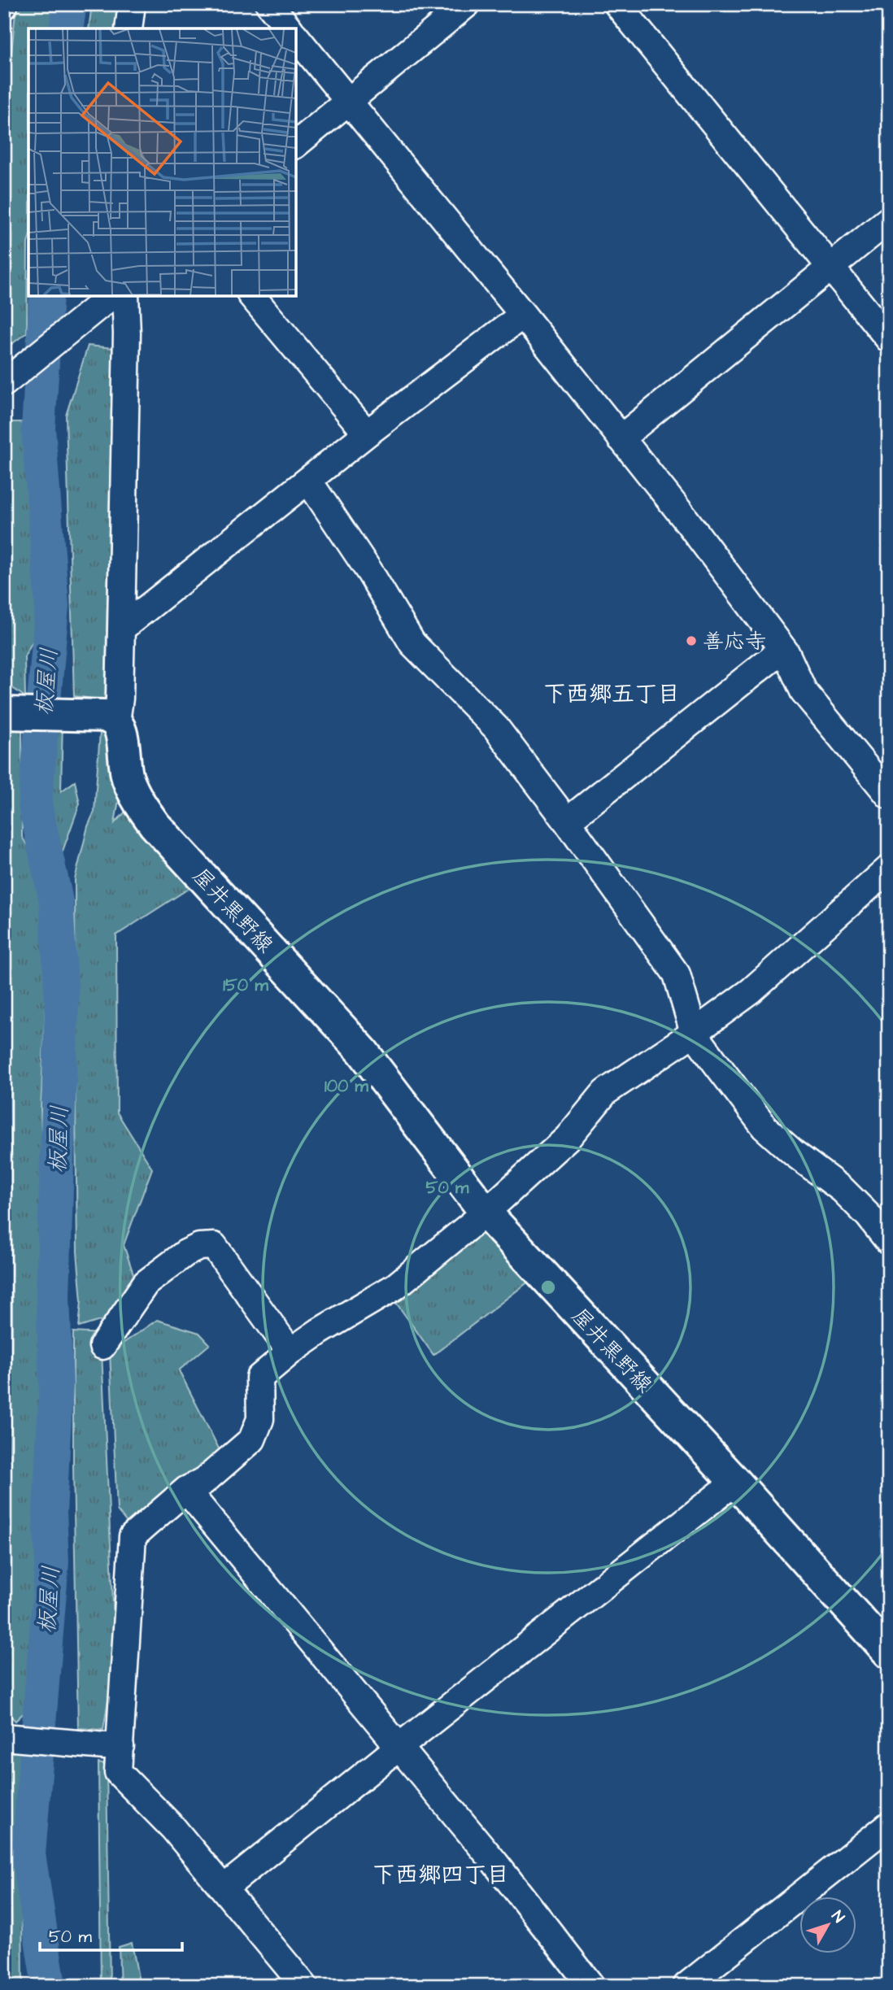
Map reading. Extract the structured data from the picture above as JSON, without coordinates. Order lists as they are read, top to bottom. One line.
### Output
{"streets":{"main road":["屋井黒野線"]},"districts":["下西郷五丁目","下西郷四丁目"],"water":["板屋川"],"places":["善応寺"],"scale_bar":"50 m","north":"top right","rings":["150 m","100 m","50 m"]}
